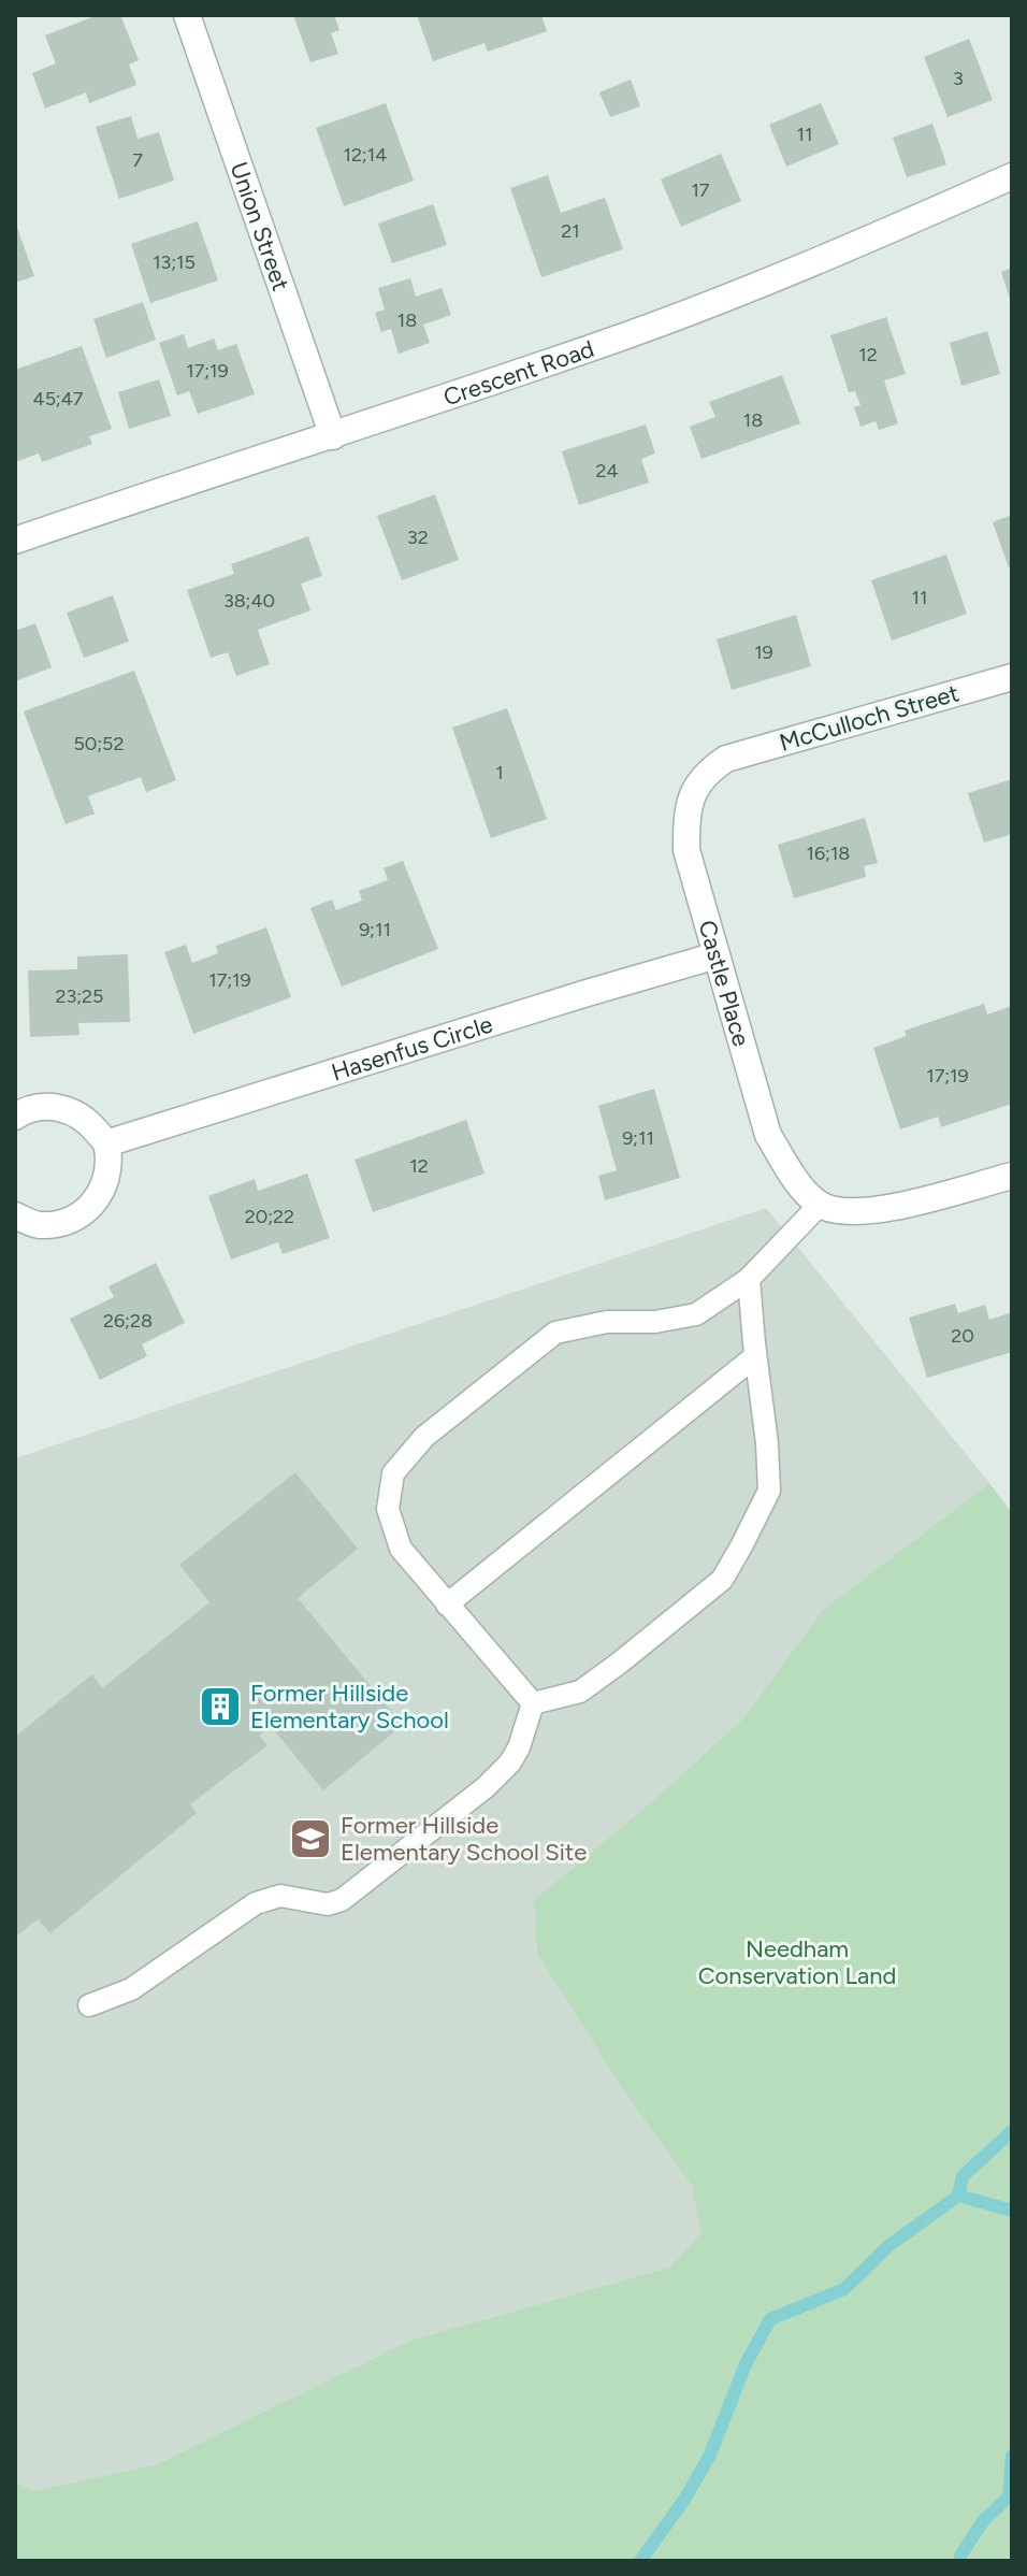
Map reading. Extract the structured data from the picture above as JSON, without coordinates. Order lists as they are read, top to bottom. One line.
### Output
{"streets":{"street":["Union Street","Crescent Road","McCulloch Street","Castle Place","Hasenfus Circle"]},"crossings":[["Union Street","Crescent Road"],["McCulloch Street","Castle Place"],["Castle Place","Hasenfus Circle"]],"parks":["Needham Conservation Land"],"places":{"building":["Former Hillside Elementary School"],"school or university":["Former Hillside Elementary School Site"]},"house_numbers":["3","11","12;14","7","17","21","13;15","18","12","17;19","45;47","18","24","32","11","38;40","19","50;52","1","16;18","9;11","17;19","23;25","17;19","9;11","12","20;22","26;28","20"]}
